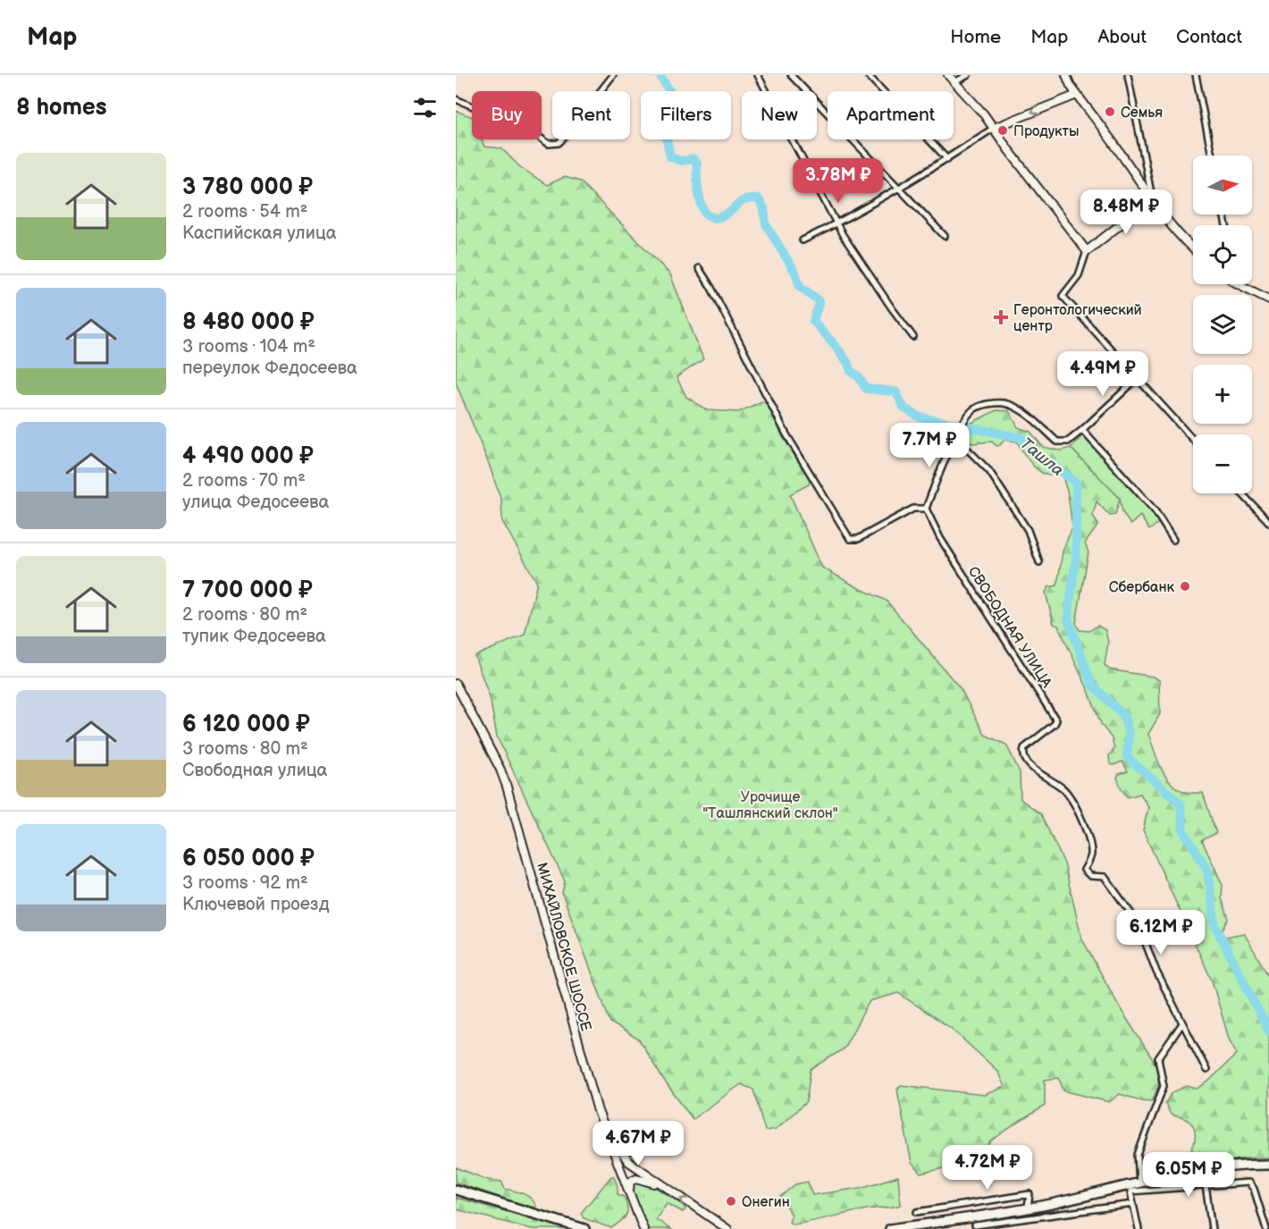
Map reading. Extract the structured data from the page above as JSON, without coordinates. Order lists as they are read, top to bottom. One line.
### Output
{"streets":{"main road":["МИХАЙЛОВСКОЕ ШОССЕ"],"street":["СВОБОДНАЯ УЛИЦА"]},"water":["Ташла"],"parks":["Урочище \"Ташлянский склон\""],"places":{"other":["Семья","Продукты","Сбербанк","Онегин"],"health":["Геронтологический центр"]},"north":"right","page":{"header":"Map","nav":["Home","Map","About","Contact"],"heading":"8 homes","chip":["Buy","Rent","Filters","New","Apartment"],"list":[{"name":"3 780 000 ₽","note":"2 rooms · 54 m² · Каспийская улица"},{"name":"8 480 000 ₽","note":"3 rooms · 104 m² · переулок Федосеева"},{"name":"4 490 000 ₽","note":"2 rooms · 70 m² · улица Федосеева"},{"name":"7 700 000 ₽","note":"2 rooms · 80 m² · тупик Федосеева"},{"name":"6 120 000 ₽","note":"3 rooms · 80 m² · Свободная улица"},{"name":"6 050 000 ₽","note":"3 rooms · 92 m² · Ключевой проезд"}],"map_buttons":["+","−"],"price":["3.78M ₽","8.48M ₽","4.49M ₽","7.7M ₽","6.12M ₽","4.67M ₽","4.72M ₽","6.05M ₽"]}}
